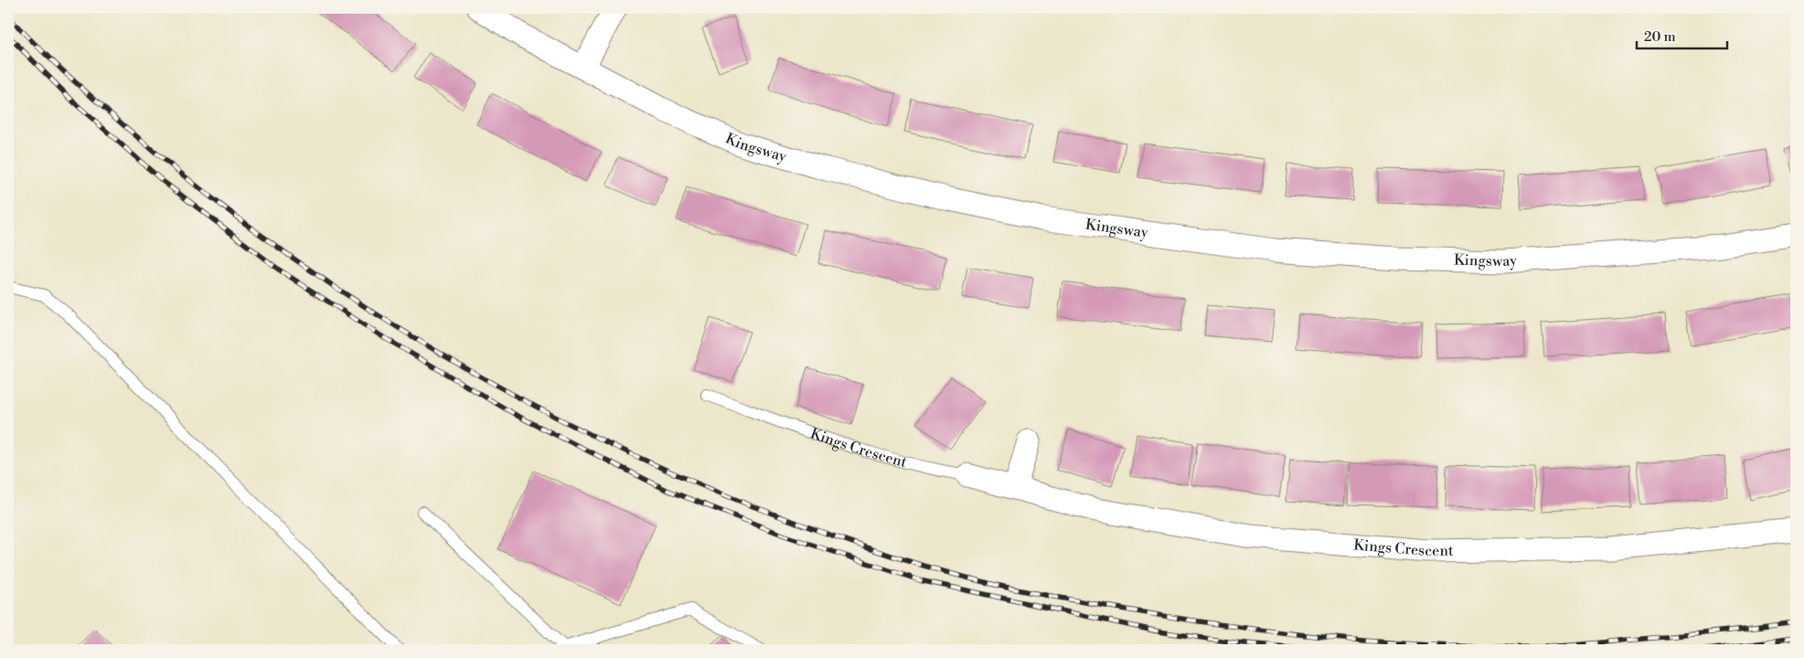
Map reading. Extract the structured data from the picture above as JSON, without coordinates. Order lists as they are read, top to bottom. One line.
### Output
{"streets":{"street":["Kingsway","Kings Crescent"]},"scale_bar":"20 m"}
